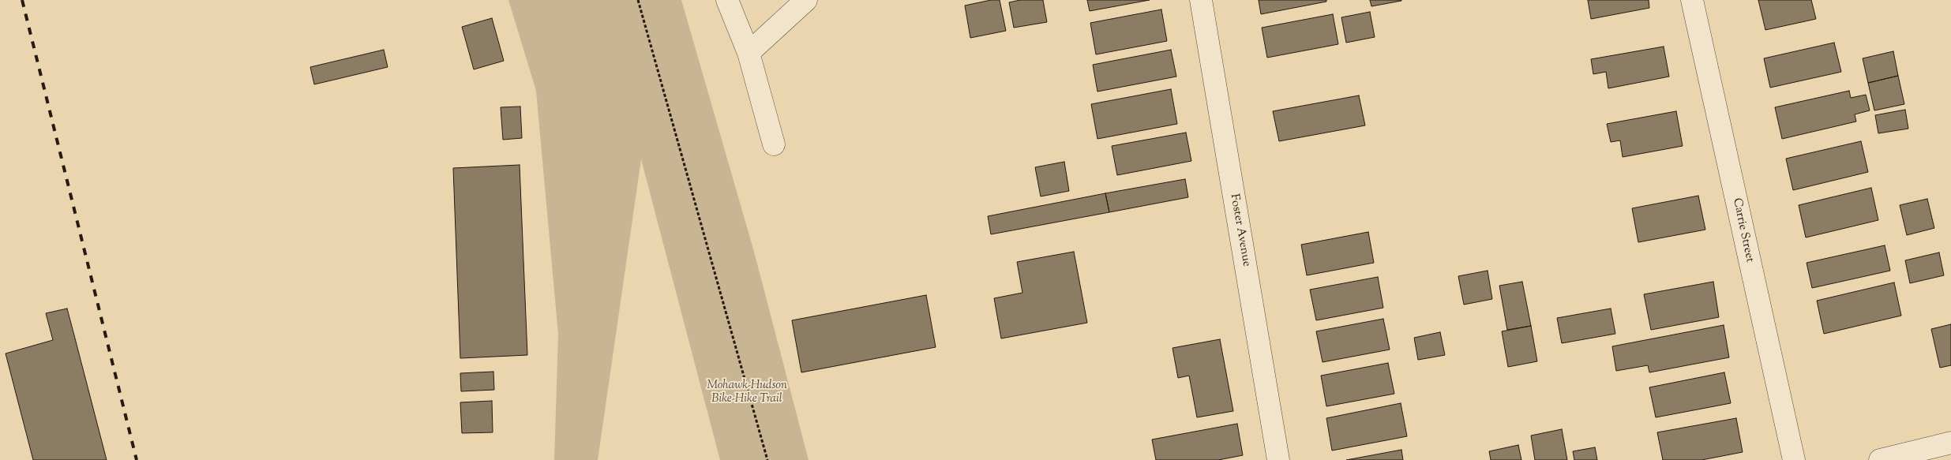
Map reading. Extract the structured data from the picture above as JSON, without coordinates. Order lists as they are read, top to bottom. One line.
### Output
{"streets":{"street":["Foster Avenue","Carrie Street"]},"parks":["Mohawk-Hudson Bike-Hike Trail"]}
